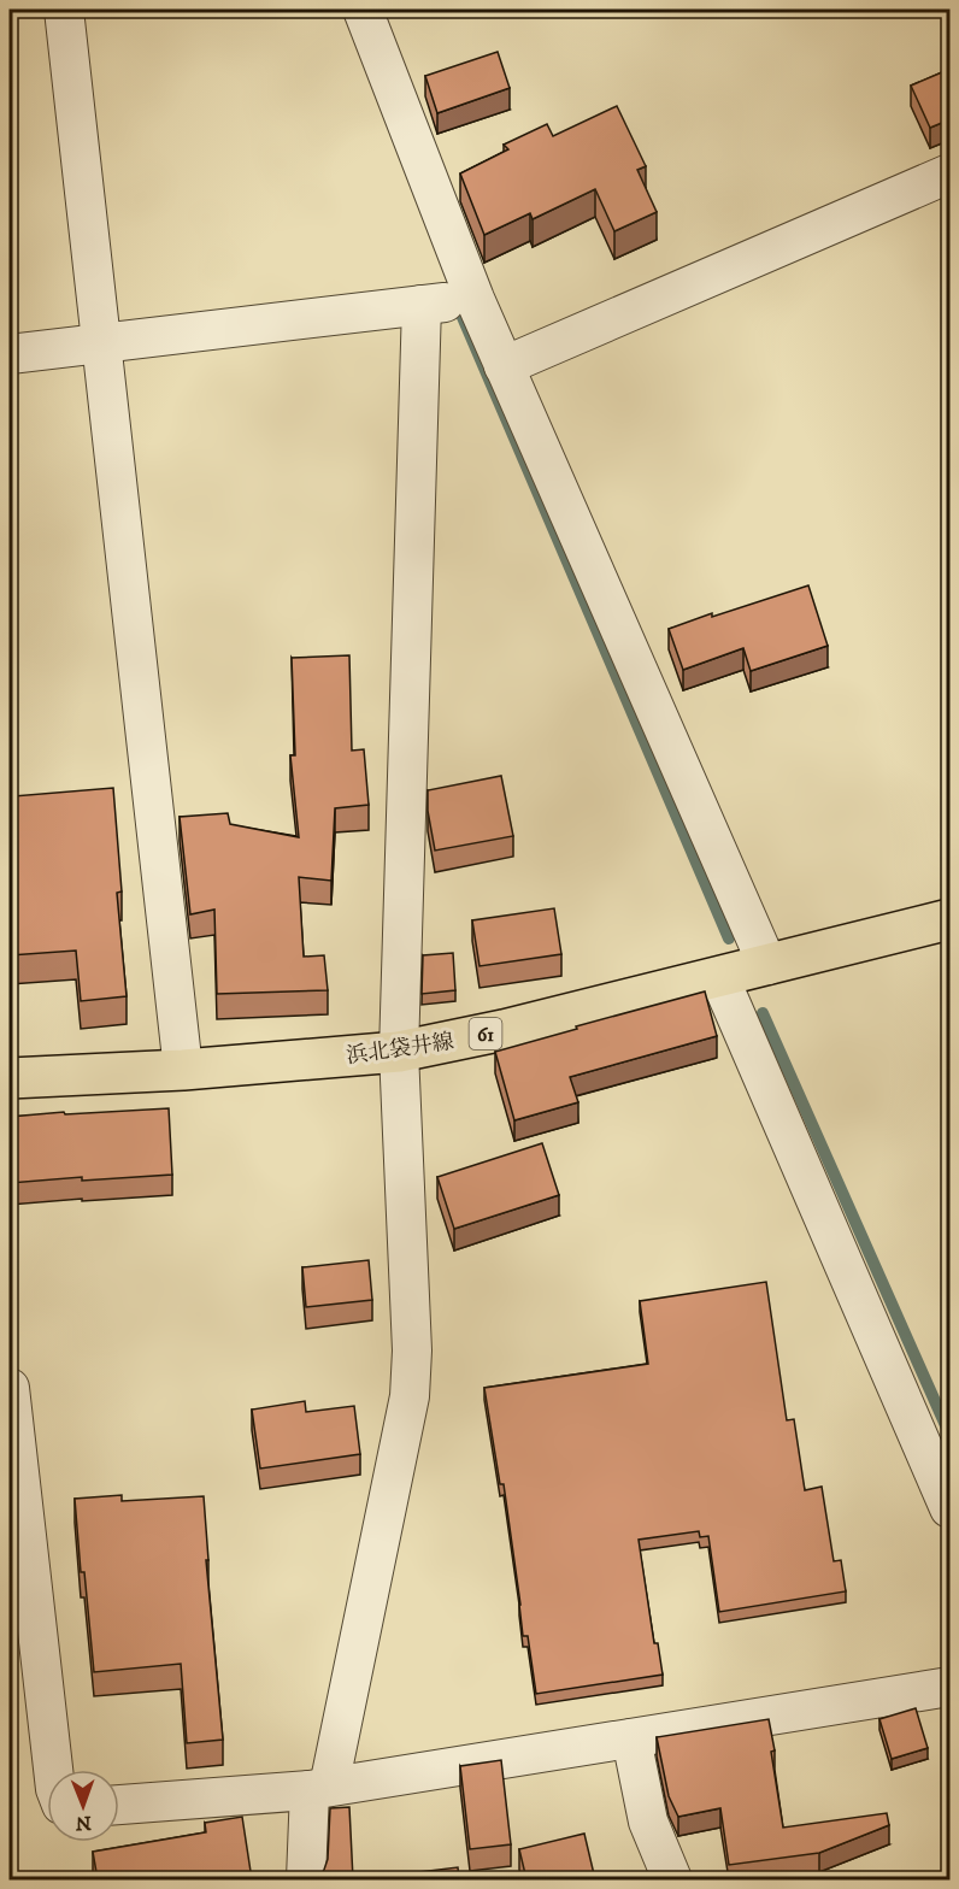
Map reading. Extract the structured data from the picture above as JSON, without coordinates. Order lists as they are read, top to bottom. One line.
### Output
{"streets":{"main road":["61","浜北袋井線"]},"north":"bottom"}
